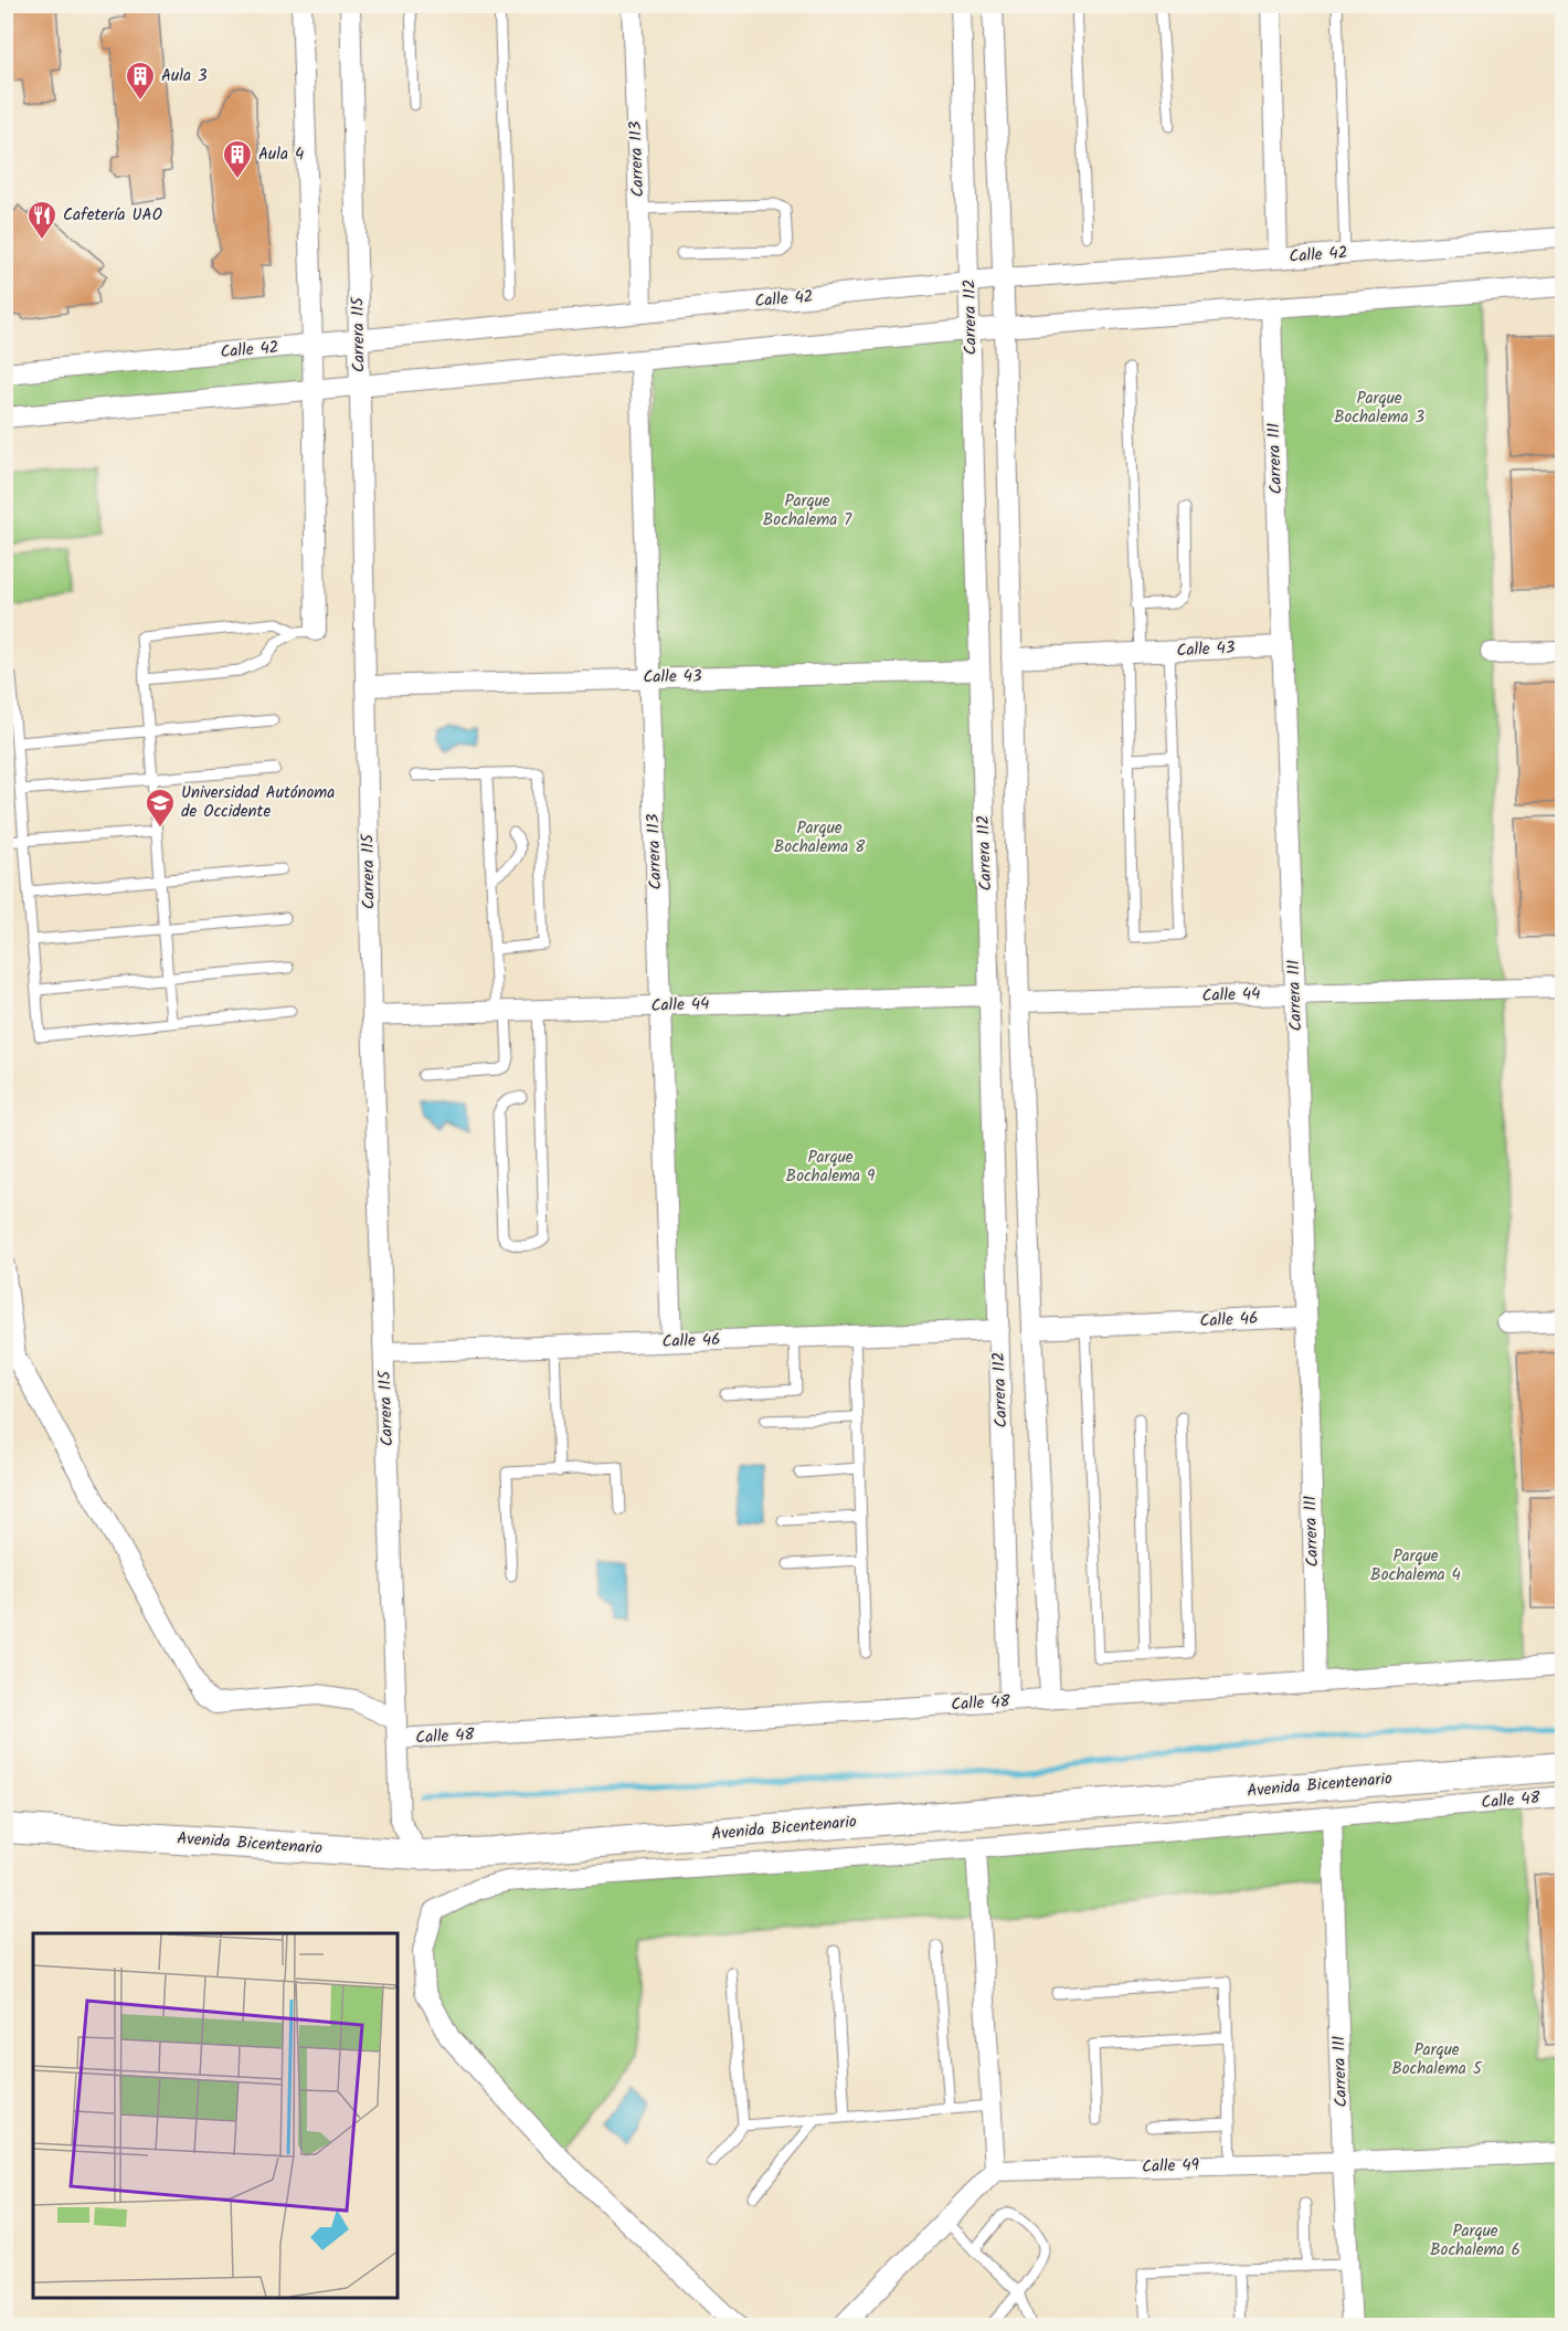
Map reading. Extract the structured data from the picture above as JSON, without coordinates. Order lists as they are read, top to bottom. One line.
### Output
{"streets":{"main road":["Avenida Bicentenario"],"street":["Carrera 113","Calle 42","Carrera 112","Carrera 115","Carrera 111","Calle 43","Calle 44","Calle 46","Calle 48","Calle 49"]},"crossings":[["Carrera 113","Calle 42"],["Carrera 113","Calle 43"],["Carrera 113","Calle 44"],["Carrera 113","Calle 46"],["Calle 42","Carrera 112"],["Calle 42","Carrera 115"],["Carrera 112","Calle 43"],["Carrera 112","Calle 44"],["Carrera 112","Calle 46"],["Carrera 112","Calle 48"],["Carrera 115","Calle 43"],["Carrera 115","Calle 44"],["Carrera 115","Calle 46"],["Carrera 115","Calle 48"],["Carrera 115","Avenida Bicentenario"],["Carrera 111","Calle 43"],["Carrera 111","Calle 44"],["Carrera 111","Calle 46"],["Carrera 111","Calle 48"],["Carrera 111","Calle 49"]],"parks":["Parque Bochalema 3","Parque Bochalema 7","Parque Bochalema 8","Parque Bochalema 9","Parque Bochalema 4","Parque Bochalema 5","Parque Bochalema 6"],"places":{"building":["Aula 3","Aula 4"],"restaurant":["Cafetería UAO"],"school or university":["Universidad Autónoma de Occidente"]}}
